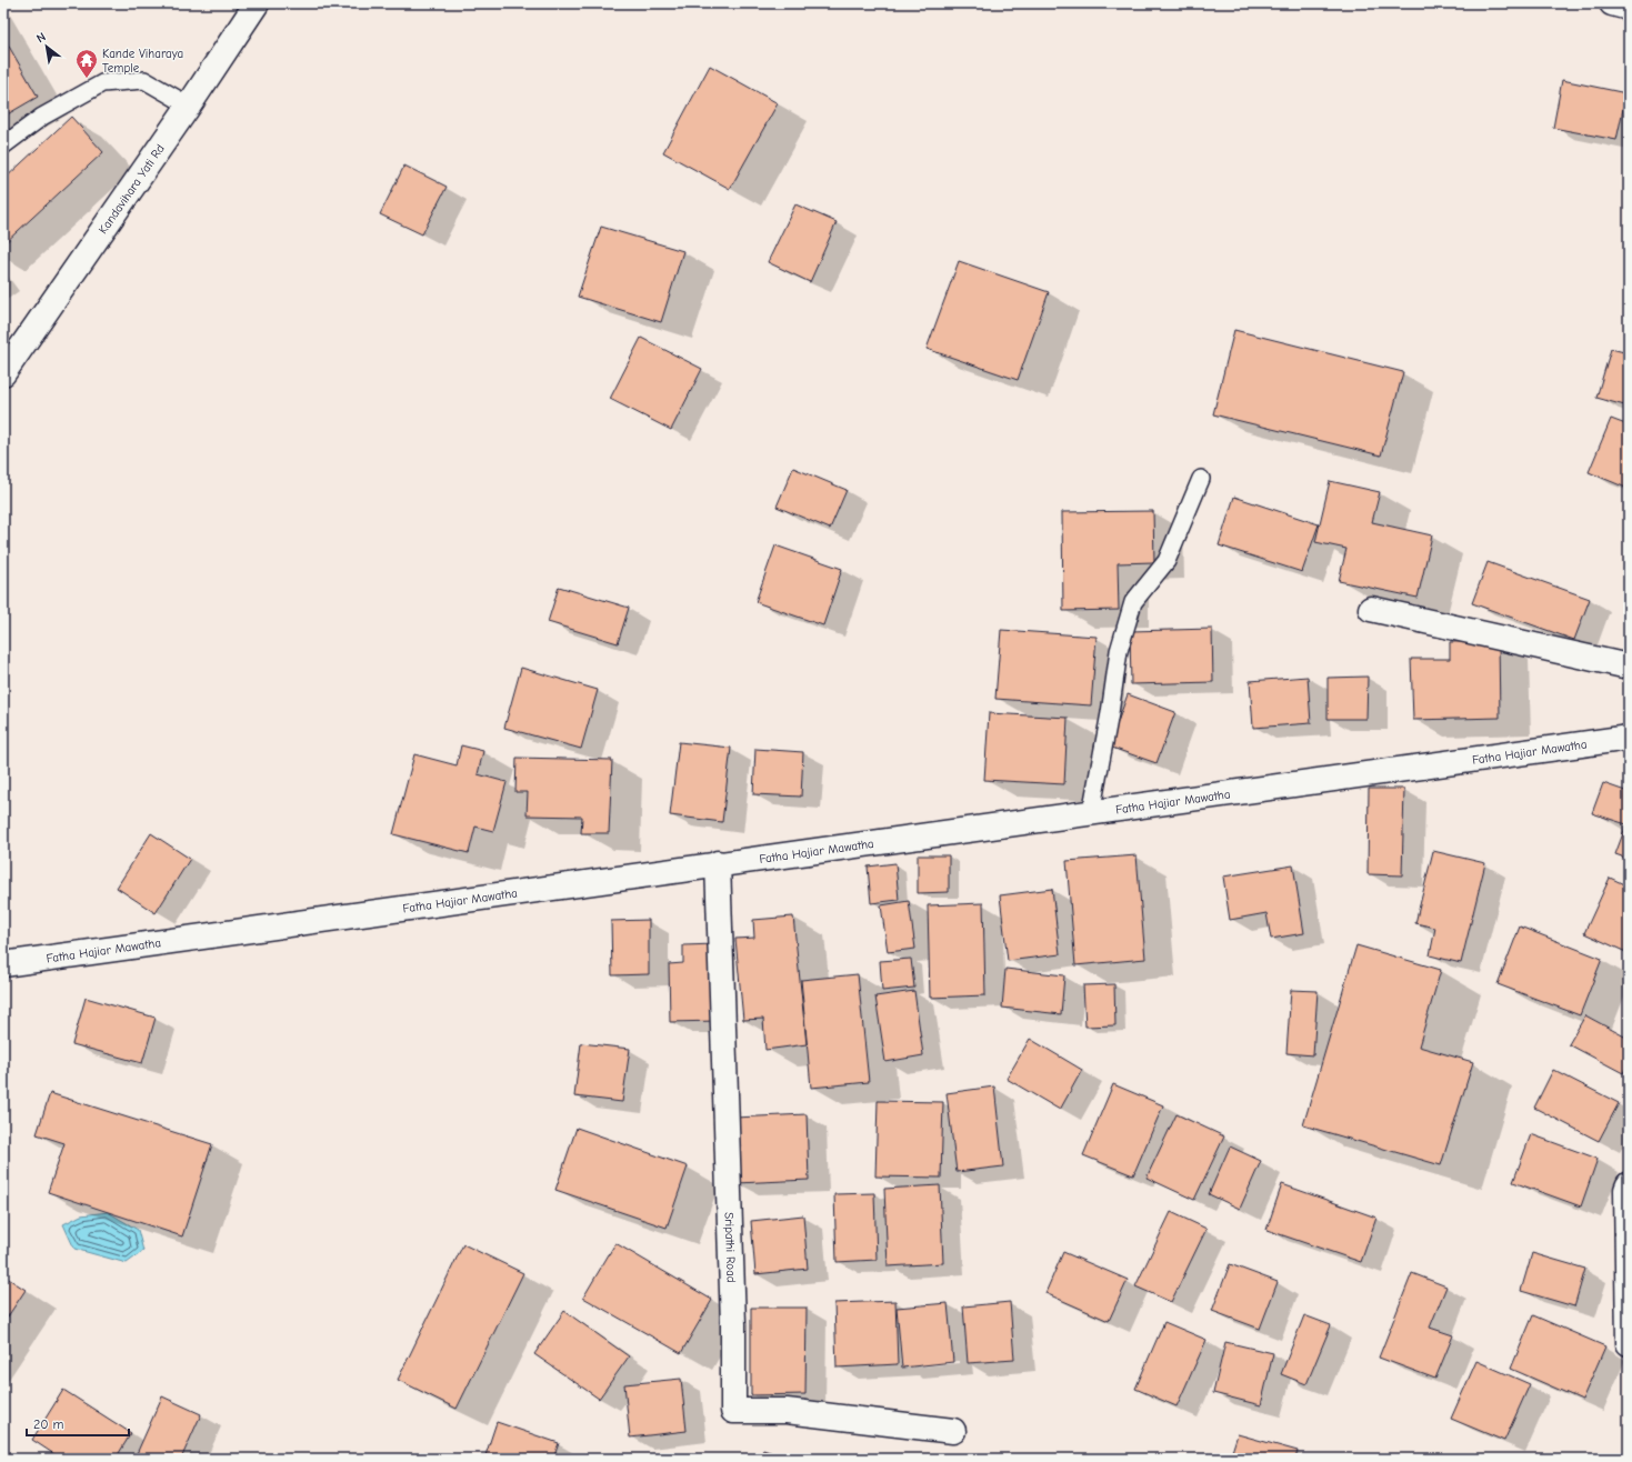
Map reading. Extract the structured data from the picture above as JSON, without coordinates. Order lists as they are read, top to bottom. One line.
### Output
{"streets":{"street":["Kandavihara Yati Rd","Fatha Hajiar Mawatha","Sripathi Road"]},"crossings":[["Fatha Hajiar Mawatha","Sripathi Road"]],"places":{"temple":["Kande Viharaya Temple"]},"scale_bar":"20 m","north":"top left"}
